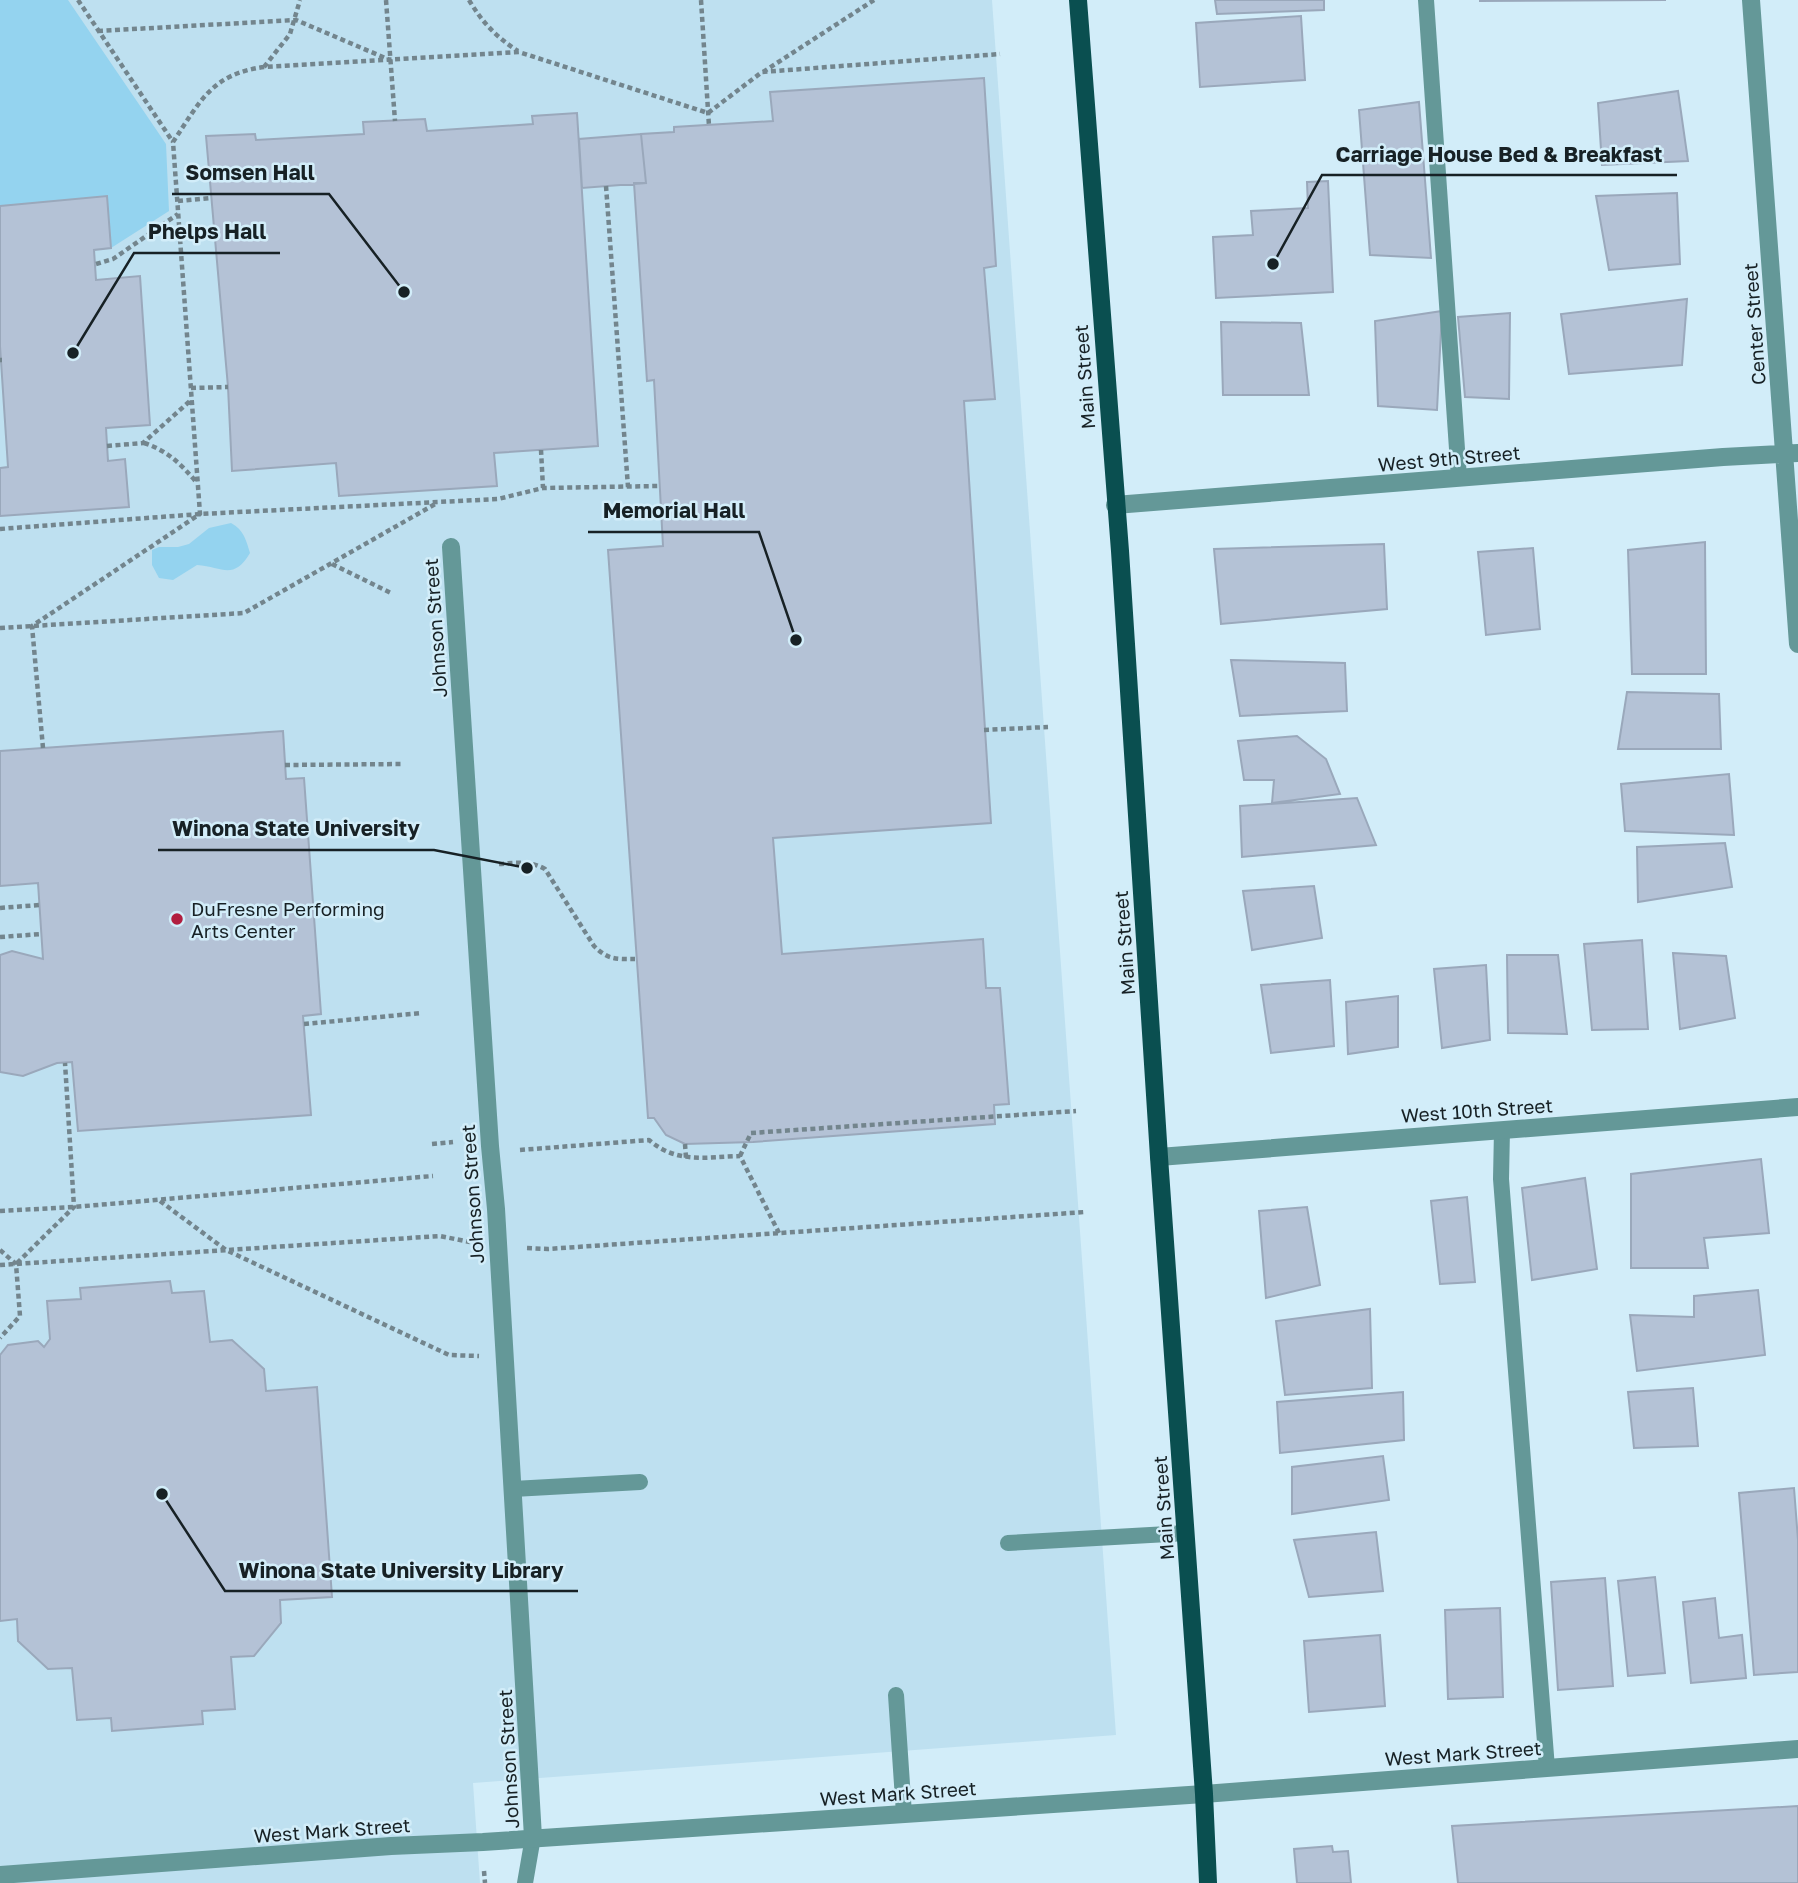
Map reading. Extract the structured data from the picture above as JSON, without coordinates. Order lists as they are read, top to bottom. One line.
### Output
{"streets":{"main road":["Main Street"],"street":["Center Street","West 9th Street","Johnson Street","West 10th Street","West Mark Street"]},"crossings":[["Center Street","West 9th Street"],["Main Street","West 9th Street"],["Main Street","West 10th Street"],["Main Street","West Mark Street"],["Johnson Street","West Mark Street"]],"places":["Carriage House Bed & Breakfast","Somsen Hall","Phelps Hall","Memorial Hall","Winona State University","DuFresne Performing Arts Center","Winona State University Library"]}
